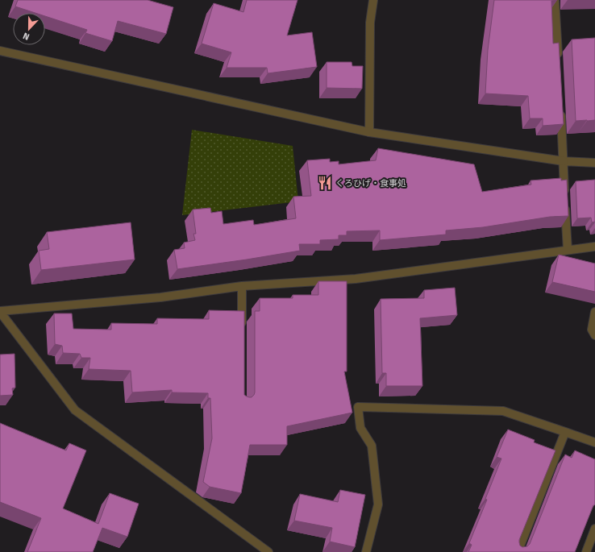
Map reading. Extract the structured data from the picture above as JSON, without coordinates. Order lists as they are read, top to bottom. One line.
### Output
{"places":{"restaurant":["くろひげ・食事処"]},"north":"bottom"}
